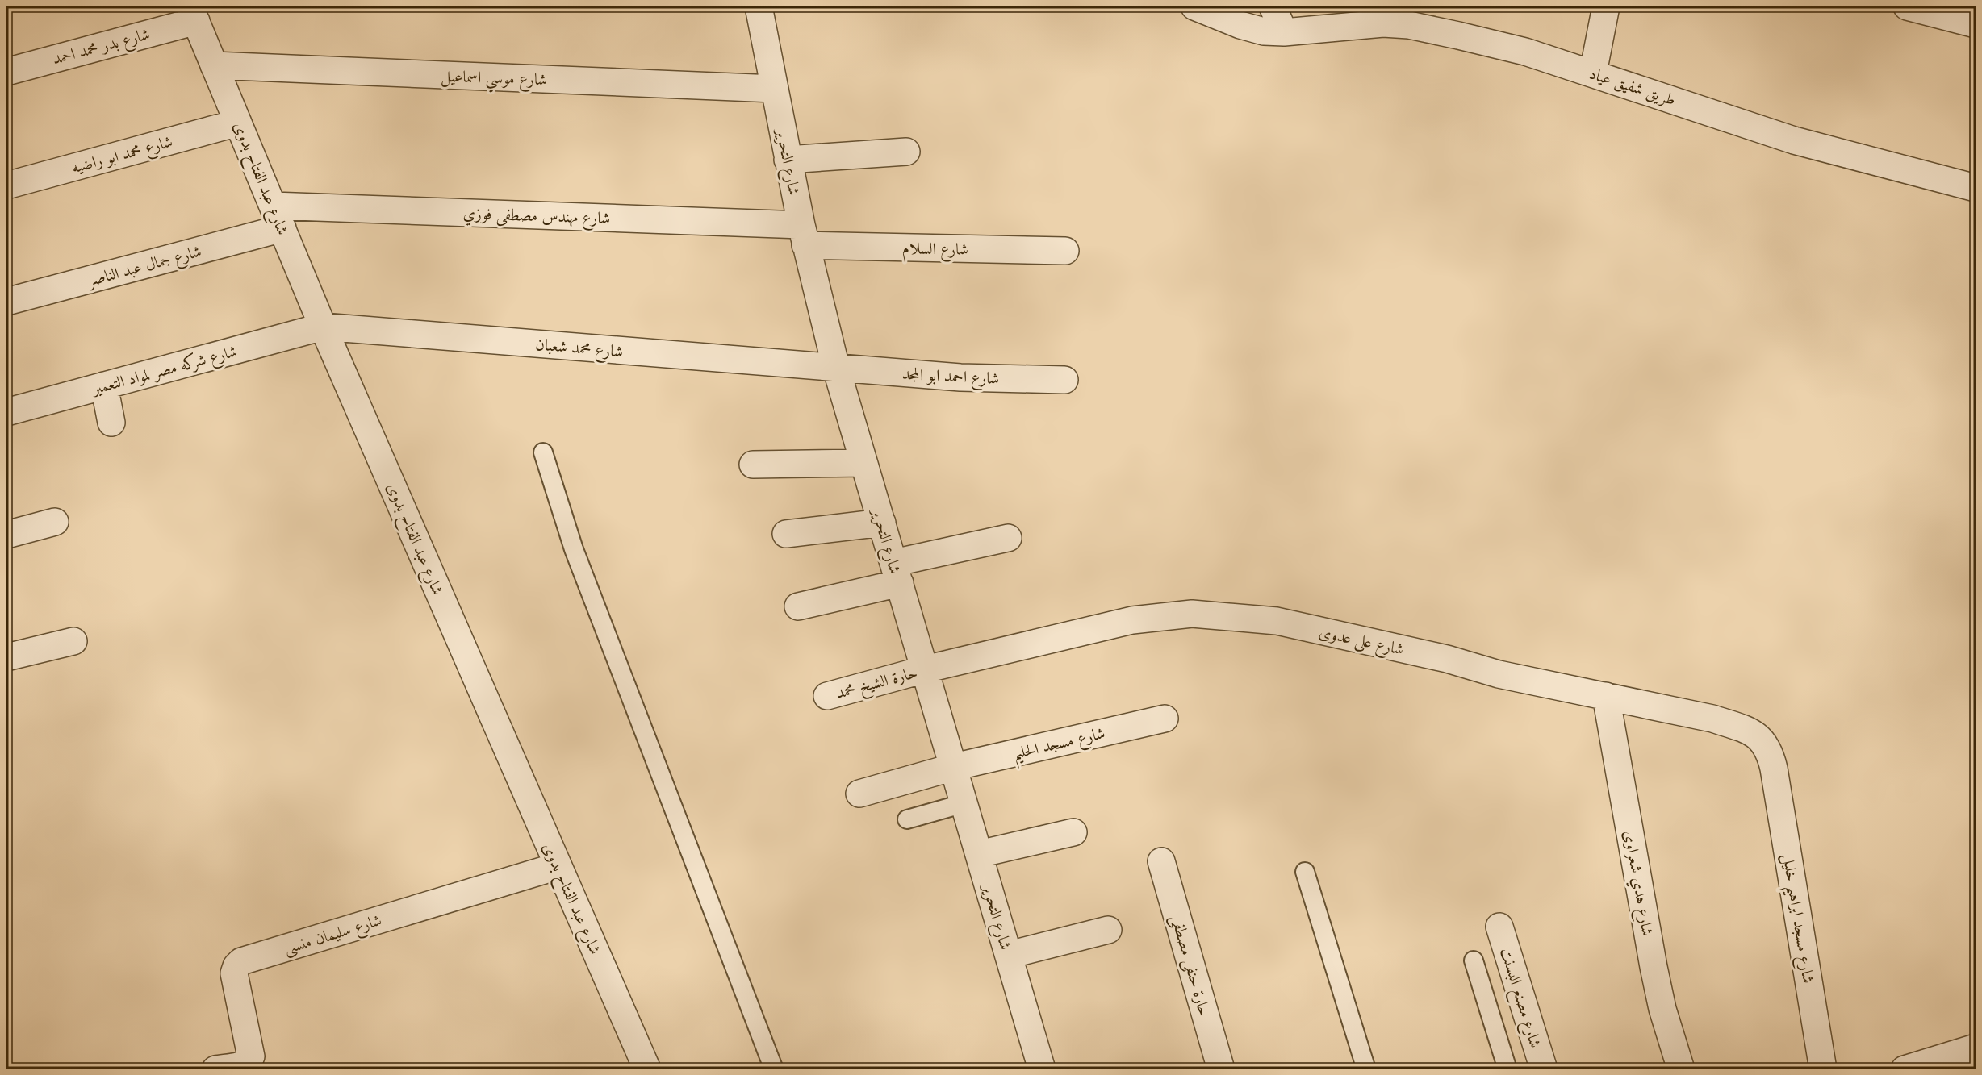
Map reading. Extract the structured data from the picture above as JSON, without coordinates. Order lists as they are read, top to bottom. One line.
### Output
{"streets":{"street":["شارع بدر محمد احمد","شارع موسي اسماعيل","طريق شفيق عياد","شارع محمد ابو راضيه","شارع التحرير","شارع عبد الفتاح بدوى","شارع مهندس مصطفى فوزي","شارع السلام","شارع جمال عبد الناصر","شارع محمد شعبان","شارع شركه مصر لمواد التعمير","شارع احمد ابو المجد","شارع على عدوى","حارة الشيخ محمد","شارع مسجد الحليم","شارع هدي شعراوى","شارع مسجد ابراهيم خليل","شارع سليمان منسى","حارة حنفى مصطفى","شارع مصنع البسنت"]},"crossings":[["شارع بدر محمد احمد","شارع عبد الفتاح بدوى"],["شارع موسي اسماعيل","شارع التحرير"],["شارع موسي اسماعيل","شارع عبد الفتاح بدوى"],["شارع محمد ابو راضيه","شارع عبد الفتاح بدوى"],["شارع التحرير","شارع مهندس مصطفى فوزي"],["شارع التحرير","شارع السلام"],["شارع التحرير","شارع محمد شعبان"],["شارع التحرير","شارع احمد ابو المجد"],["شارع التحرير","شارع على عدوى"],["شارع التحرير","حارة الشيخ محمد"],["شارع التحرير","شارع مسجد الحليم"],["شارع عبد الفتاح بدوى","شارع مهندس مصطفى فوزي"],["شارع عبد الفتاح بدوى","شارع جمال عبد الناصر"],["شارع عبد الفتاح بدوى","شارع محمد شعبان"],["شارع عبد الفتاح بدوى","شارع شركه مصر لمواد التعمير"],["شارع عبد الفتاح بدوى","شارع سليمان منسى"],["شارع مهندس مصطفى فوزي","شارع السلام"],["شارع مهندس مصطفى فوزي","شارع جمال عبد الناصر"],["شارع محمد شعبان","شارع شركه مصر لمواد التعمير"],["شارع محمد شعبان","شارع احمد ابو المجد"],["شارع على عدوى","حارة الشيخ محمد"],["شارع على عدوى","شارع هدي شعراوى"],["شارع على عدوى","شارع مسجد ابراهيم خليل"]]}
